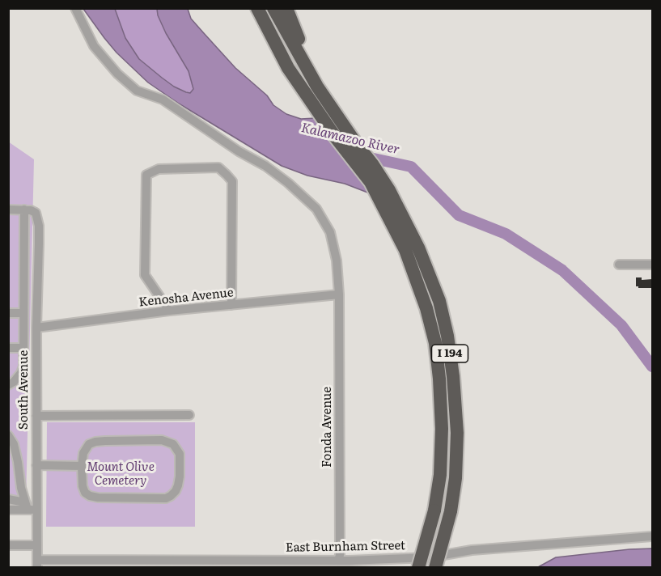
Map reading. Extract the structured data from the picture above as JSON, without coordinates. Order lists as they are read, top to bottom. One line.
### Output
{"streets":{"highway":["I 194"],"street":["Kenosha Avenue","South Avenue","Fonda Avenue","East Burnham Street"]},"crossings":[["Kenosha Avenue","South Avenue"],["Kenosha Avenue","Fonda Avenue"],["South Avenue","East Burnham Street"],["Fonda Avenue","East Burnham Street"]],"water":["Kalamazoo River"],"parks":["Mount Olive Cemetery"]}
